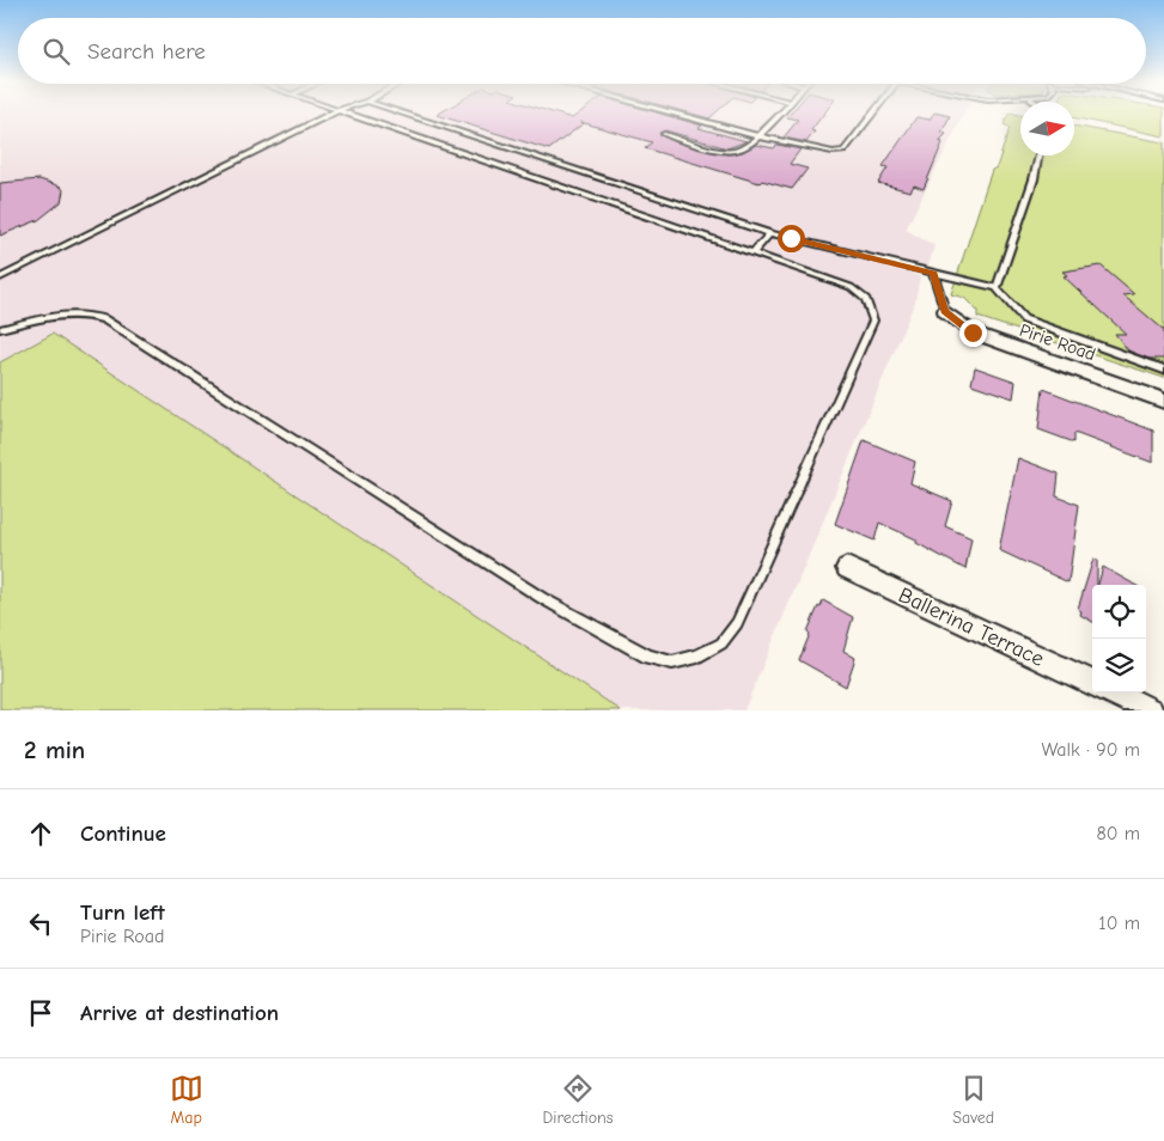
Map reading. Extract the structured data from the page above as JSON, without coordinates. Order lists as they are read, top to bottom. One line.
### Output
{"streets":{"street":["Pirie Road","Ballerina Terrace"]},"north":"right","page":{"search":"Search here","heading":["2 min","Walk · 90 m"],"list":[["Continue","80 m"],["Turn left","Pirie Road","10 m"],"Arrive at destination"],"nav":["Map","Directions","Saved"]}}
